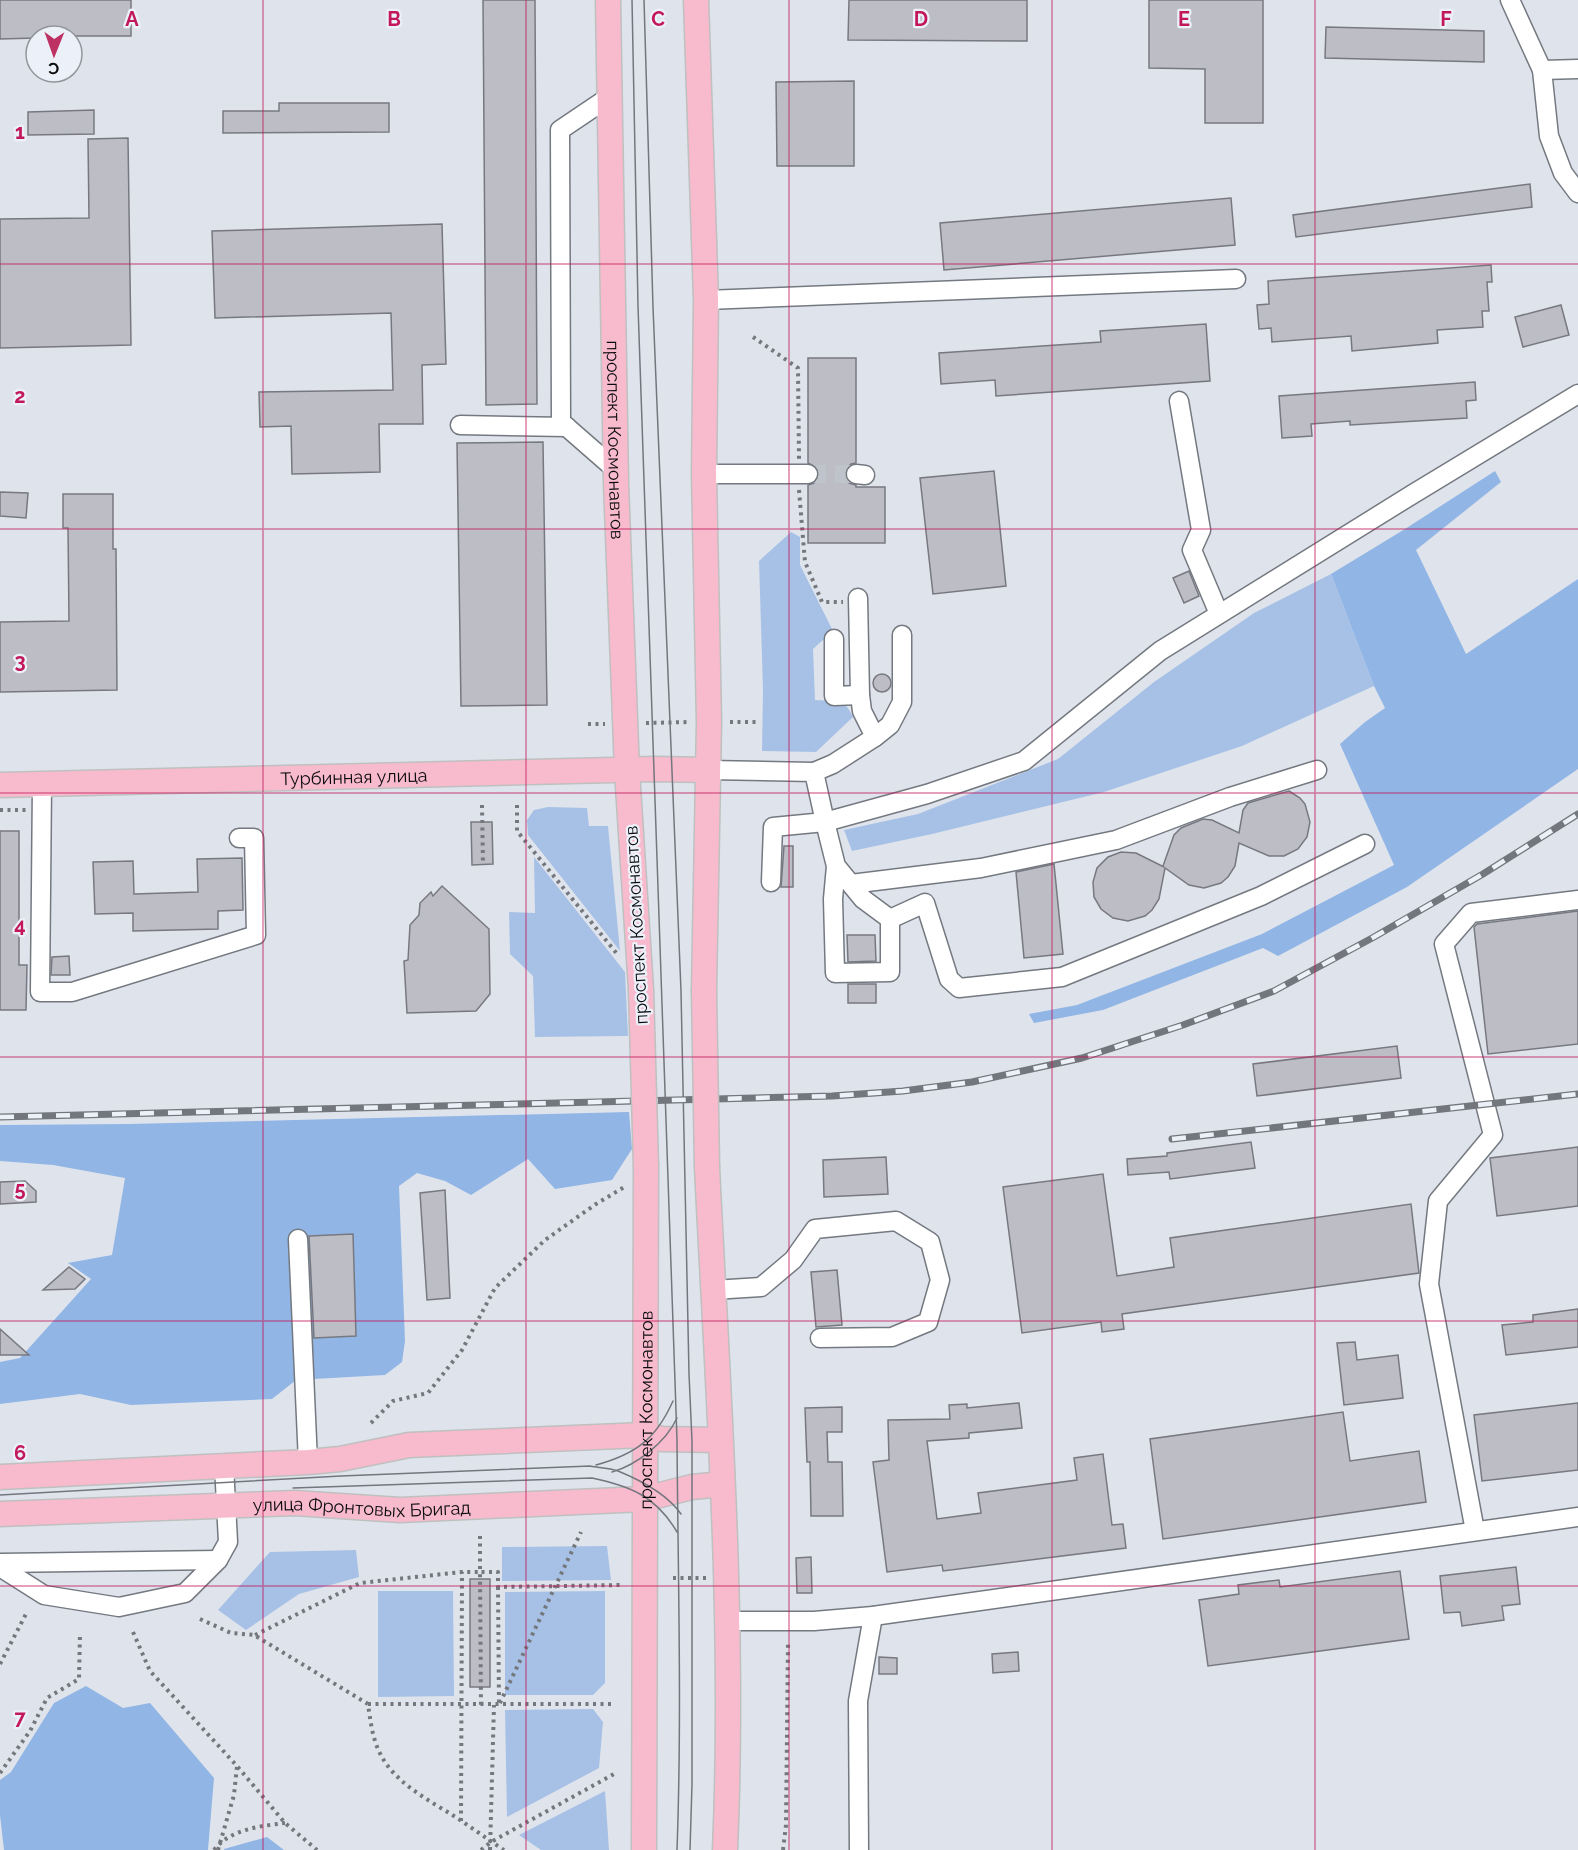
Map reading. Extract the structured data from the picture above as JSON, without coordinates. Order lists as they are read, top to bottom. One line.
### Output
{"streets":{"main road":["проспект Космонавтов","Турбинная улица","улица Фронтовых Бригад"]},"crossings":[["проспект Космонавтов","Турбинная улица"],["проспект Космонавтов","улица Фронтовых Бригад"]],"north":"bottom","grid":{"columns":["A","B","C","D","E","F"],"rows":["1","2","3","4","5","6","7"]}}
